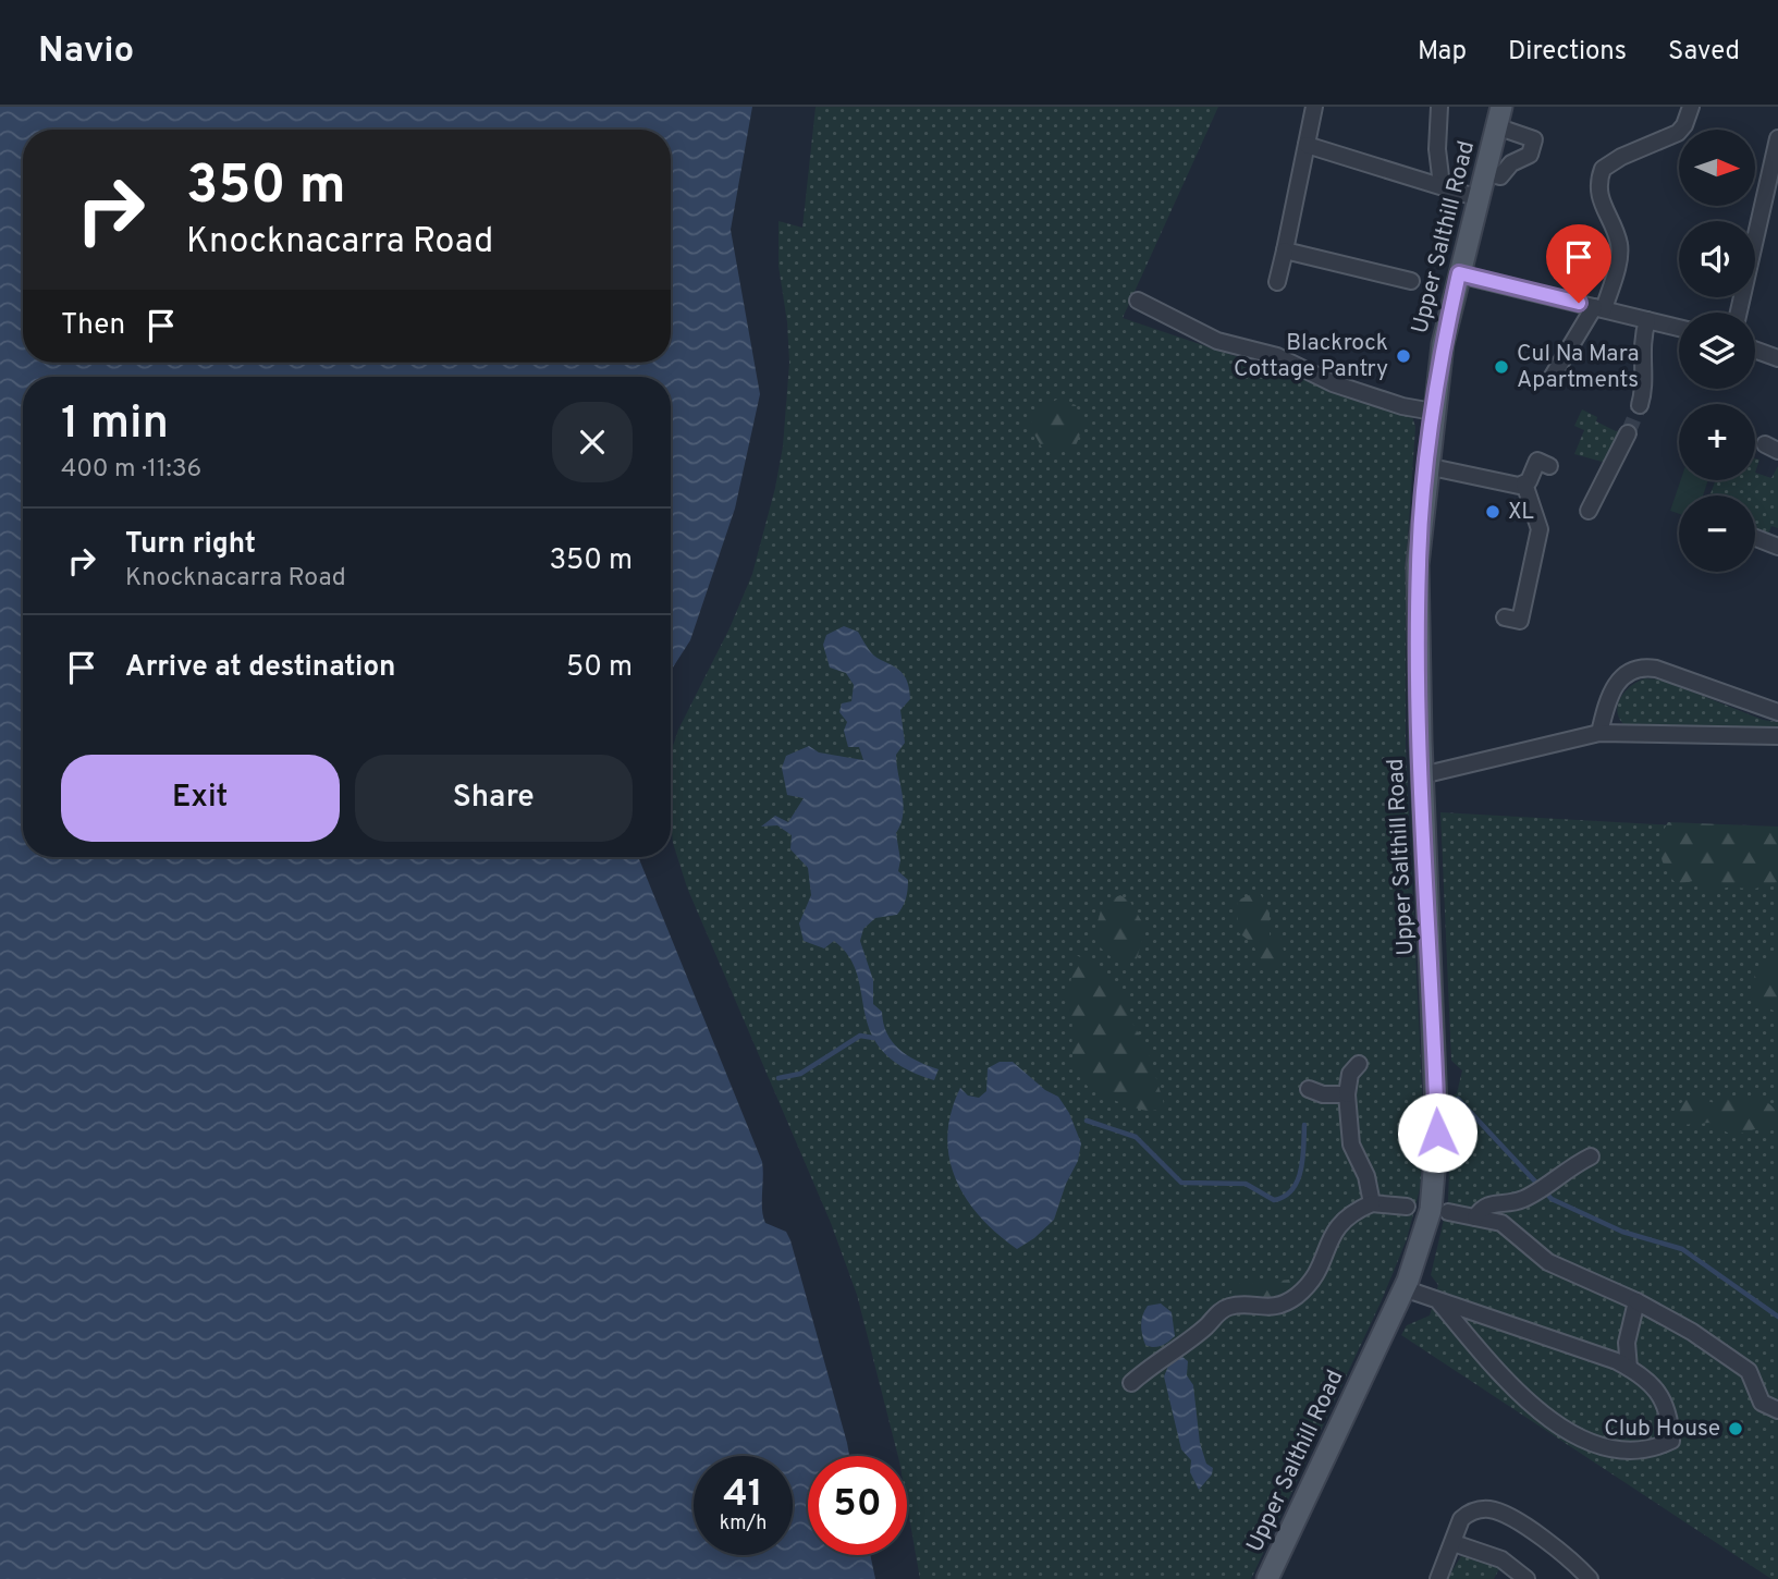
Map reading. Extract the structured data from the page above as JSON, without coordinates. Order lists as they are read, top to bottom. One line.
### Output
{"streets":{"main road":["Upper Salthill Road"]},"places":["Blackrock Cottage Pantry","Cul Na Mara Apartments","XL","Club House"],"north":"right","page":{"header":"Navio","nav":["Map","Directions","Saved"],"map_buttons":["+","−"],"turn":["350 m","Knocknacarra Road"],"then":"Then","heading":["1 min","400 m · 11:36"],"list":[{"name":"Turn right","note":"Knocknacarra Road","value":"350 m"},{"name":"Arrive at destination","value":"50 m"}],"buttons":["Exit","Share"],"speed":"41 km/h","limit":"50"}}
